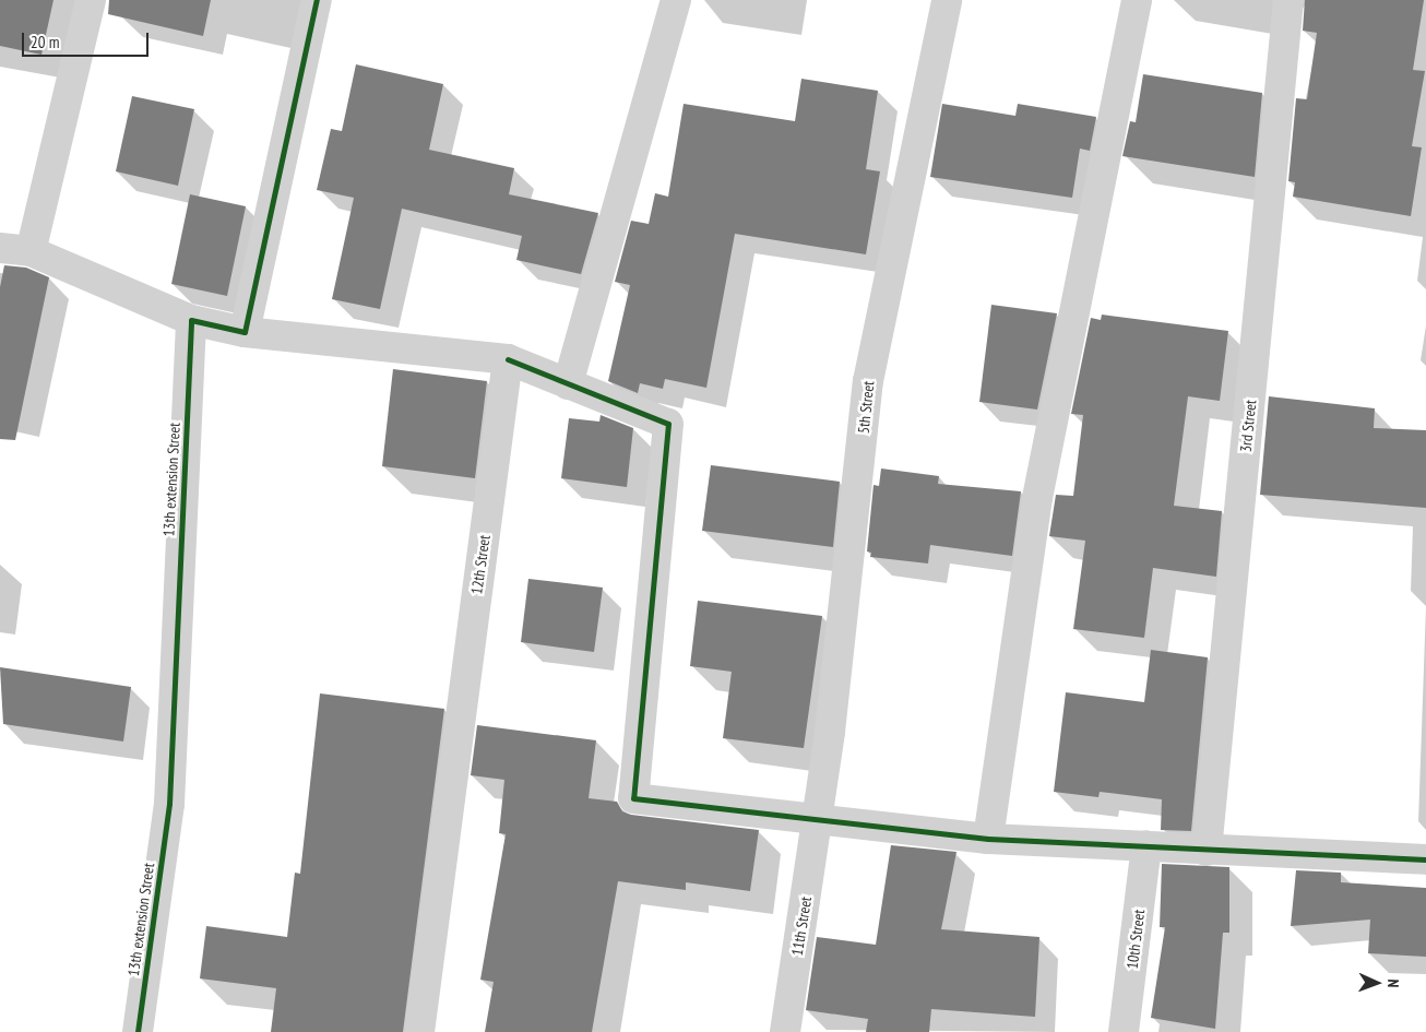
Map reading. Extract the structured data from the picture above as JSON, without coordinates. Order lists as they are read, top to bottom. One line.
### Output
{"streets":{"street":["5th Street","3rd Street","13th extension Street","12th Street","11th Street","10th Street"]},"crossings":[["5th Street","11th Street"]],"scale_bar":"20 m","north":"right"}
